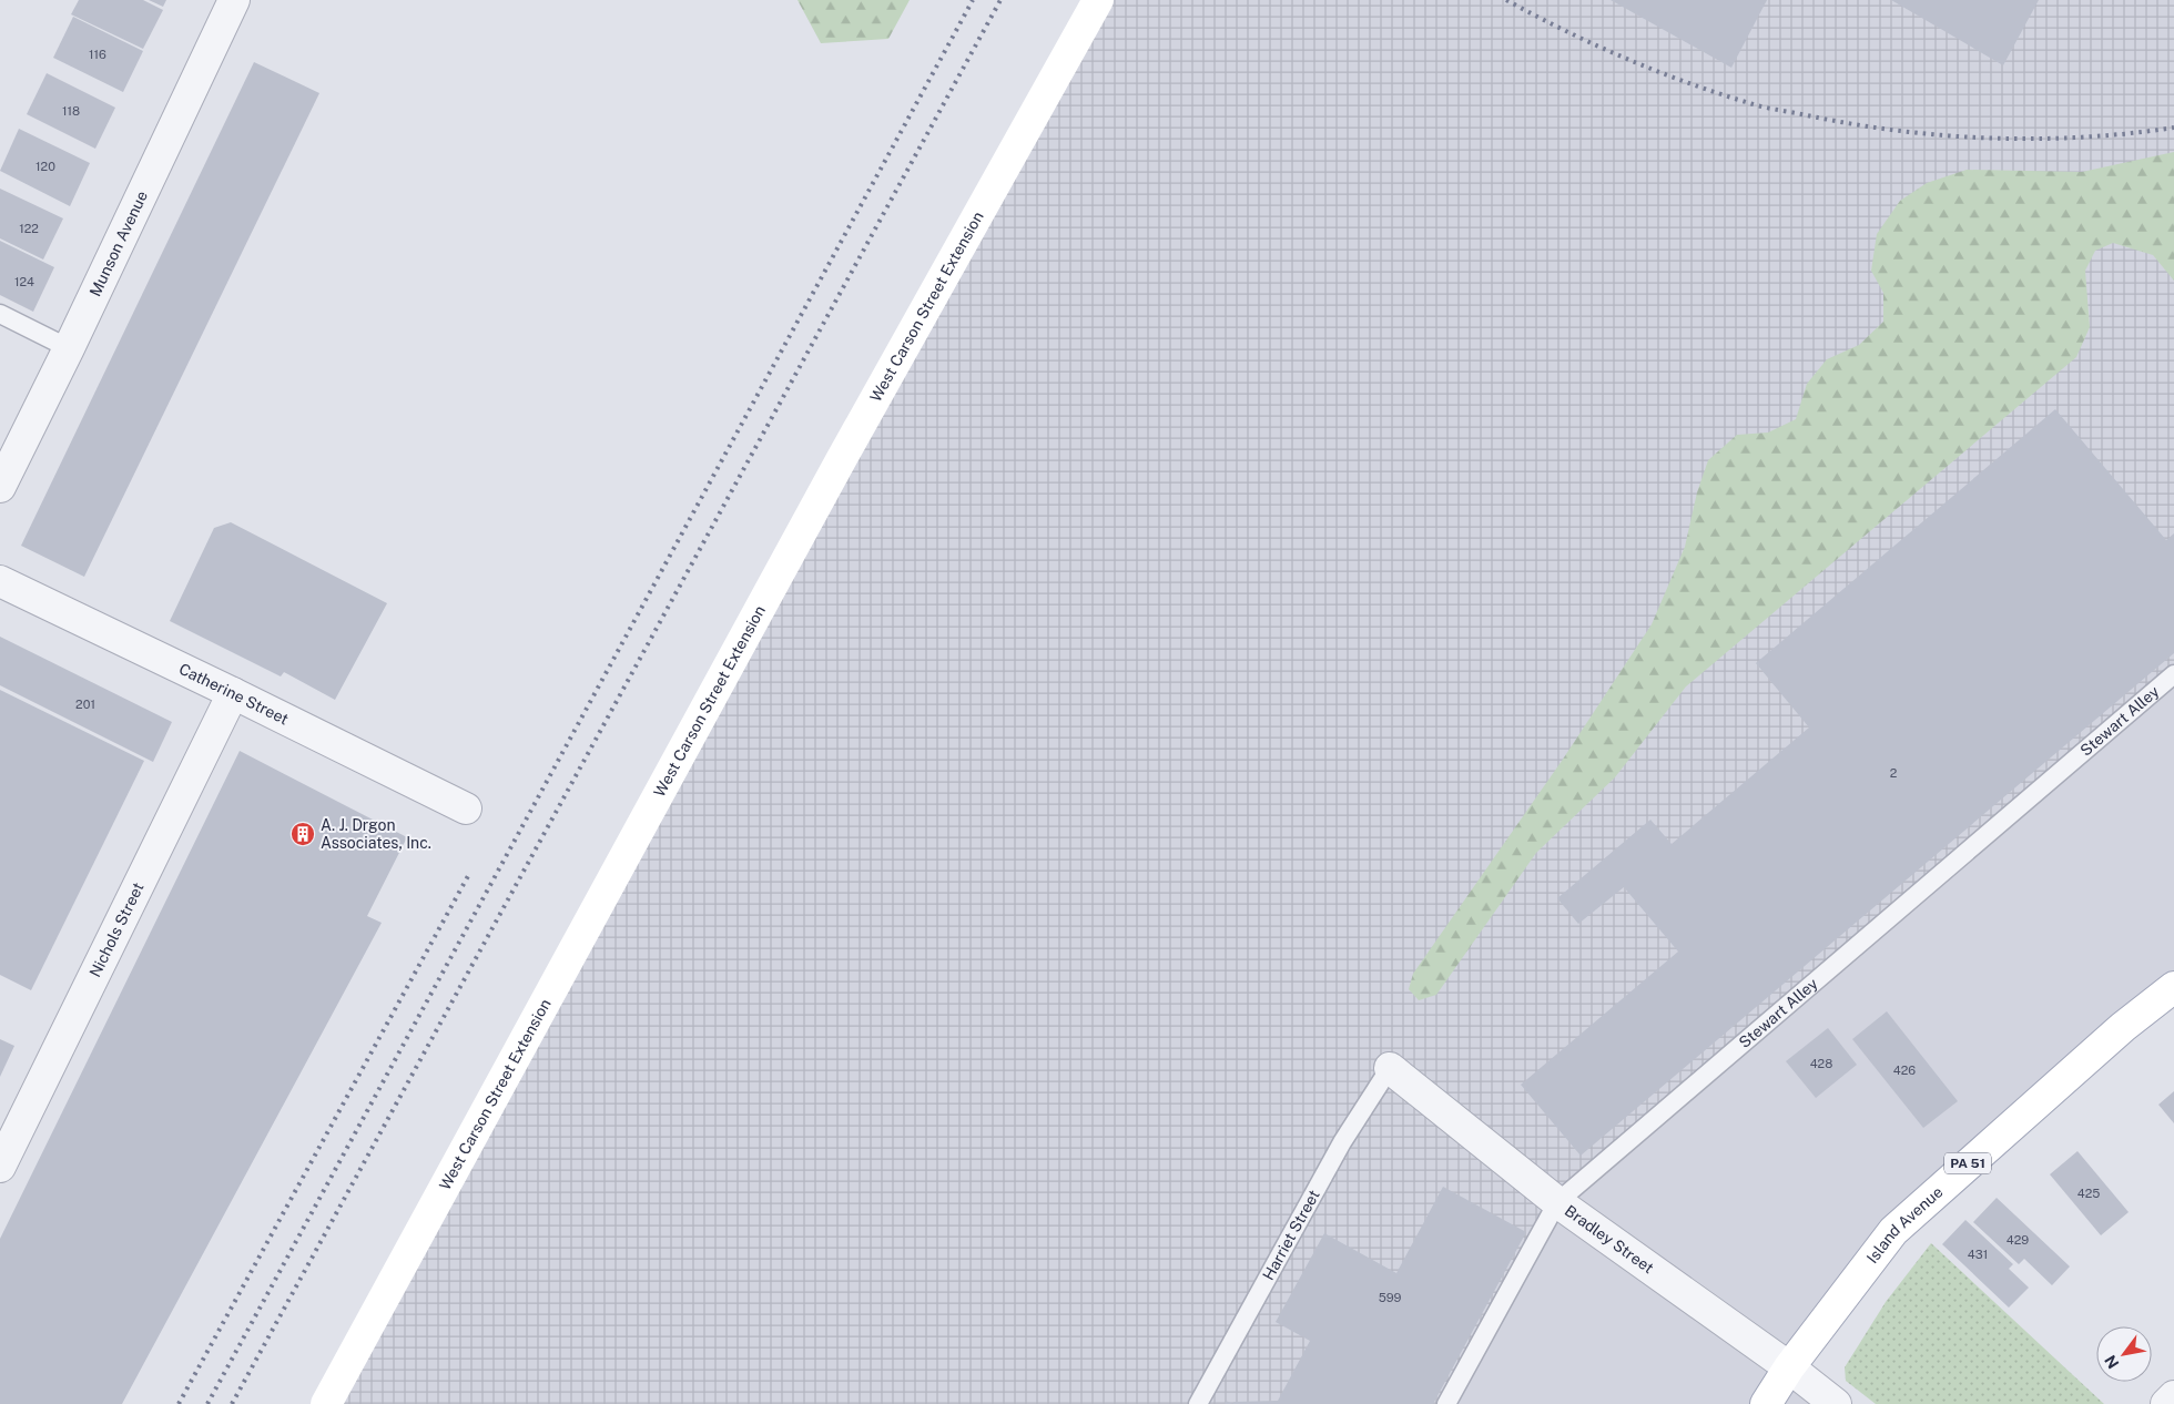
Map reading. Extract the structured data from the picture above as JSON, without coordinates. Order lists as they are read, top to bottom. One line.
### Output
{"streets":{"street":["Munson Avenue","West Carson Street Extension","Catherine Street","Nichols Street","PA 51","Island Avenue","Bradley Street"],"lane":["Stewart Alley","Harriet Street"]},"crossings":[["Catherine Street","Nichols Street"],["Stewart Alley","Bradley Street"],["Island Avenue","Bradley Street"],["Harriet Street","Bradley Street"]],"places":{"building":["A. J. Drgon Associates, Inc."]},"house_numbers":["116","118","120","122","124","201","2","428","426","425","429","431","599"],"north":"bottom left"}
